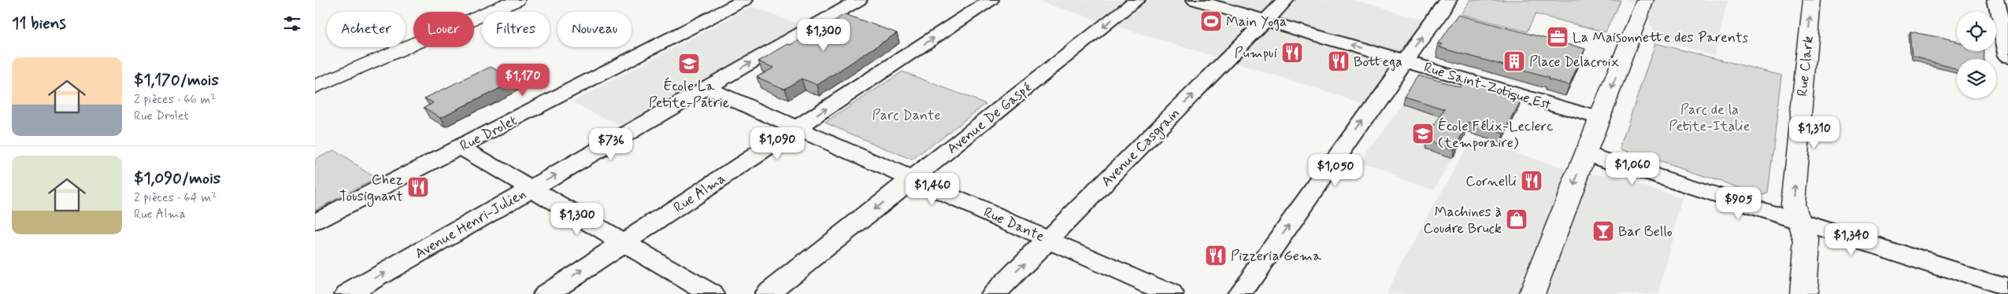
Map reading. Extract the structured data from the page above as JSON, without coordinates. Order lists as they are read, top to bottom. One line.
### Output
{"streets":{"main road":["Rue Clark"],"street":["Rue Saint-Zotique Est","Avenue De Gaspé","Rue Drolet","Avenue Casgrain","Rue Alma","Avenue Henri-Julien","Rue Dante"]},"crossings":[["Rue Saint-Zotique Est","Avenue Casgrain"],["Avenue De Gaspé","Rue Dante"],["Avenue Casgrain","Rue Dante"],["Rue Alma","Rue Dante"],["Avenue Henri-Julien","Rue Dante"]],"one_way":["Avenue De Gaspé","Rue Alma","Avenue Henri-Julien"],"parks":["Parc de la Petite-Italie","Parc Dante"],"places":{"sports":["Main Yoga"],"office":["La Maisonnette des Parents"],"restaurant":["Pumpui","Bottega","Cornelli","Chez Tousignant","Pizzeria Gema"],"building":["Place Delacroix"],"school or university":["École La Petite-Patrie","École Félix-Leclerc (temporaire)"],"shop":["Machines à Coudre Bruck"],"bar":["Bar Bello"]},"page":{"heading":"11 biens","chip":["Acheter","Louer","Filtres","Nouveau"],"price":["$1,300","$1,170","$1,310","$1,090","$736","$1,060","$1,050","$1,460","$905","$1,300","$1,340"],"list":[{"name":"$1,170/mois","note":"2 pièces · 66 m² · Rue Drolet"},{"name":"$1,090/mois","note":"2 pièces · 64 m² · Rue Alma"}]}}
